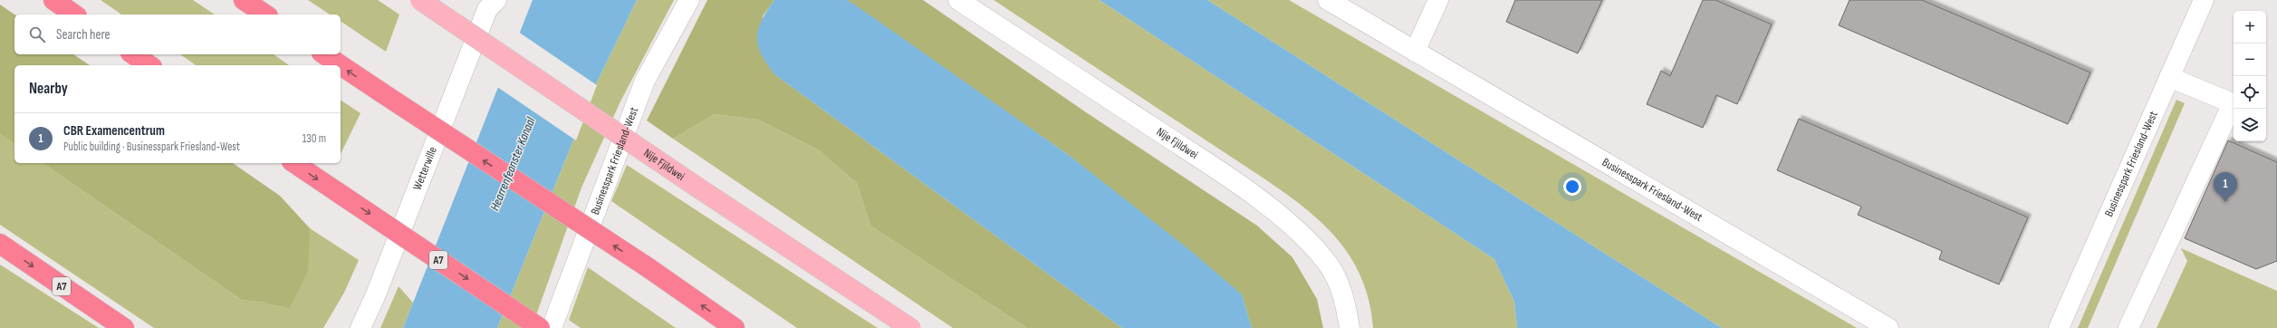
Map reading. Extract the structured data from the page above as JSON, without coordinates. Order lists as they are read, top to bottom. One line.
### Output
{"streets":{"highway":["A7"],"main road":["Nije Fjildwei"],"street":["Businesspark Friesland-West","Wetterwille"]},"water":["Hearrenfeanster Kanaal"],"page":{"map_buttons":["+","−"],"search":"Search here","heading":"Nearby","list":[{"mark":"1","name":"CBR Examencentrum","note":"Public building · Businesspark Friesland-West","value":"130 m"}],"pins":"1"}}
